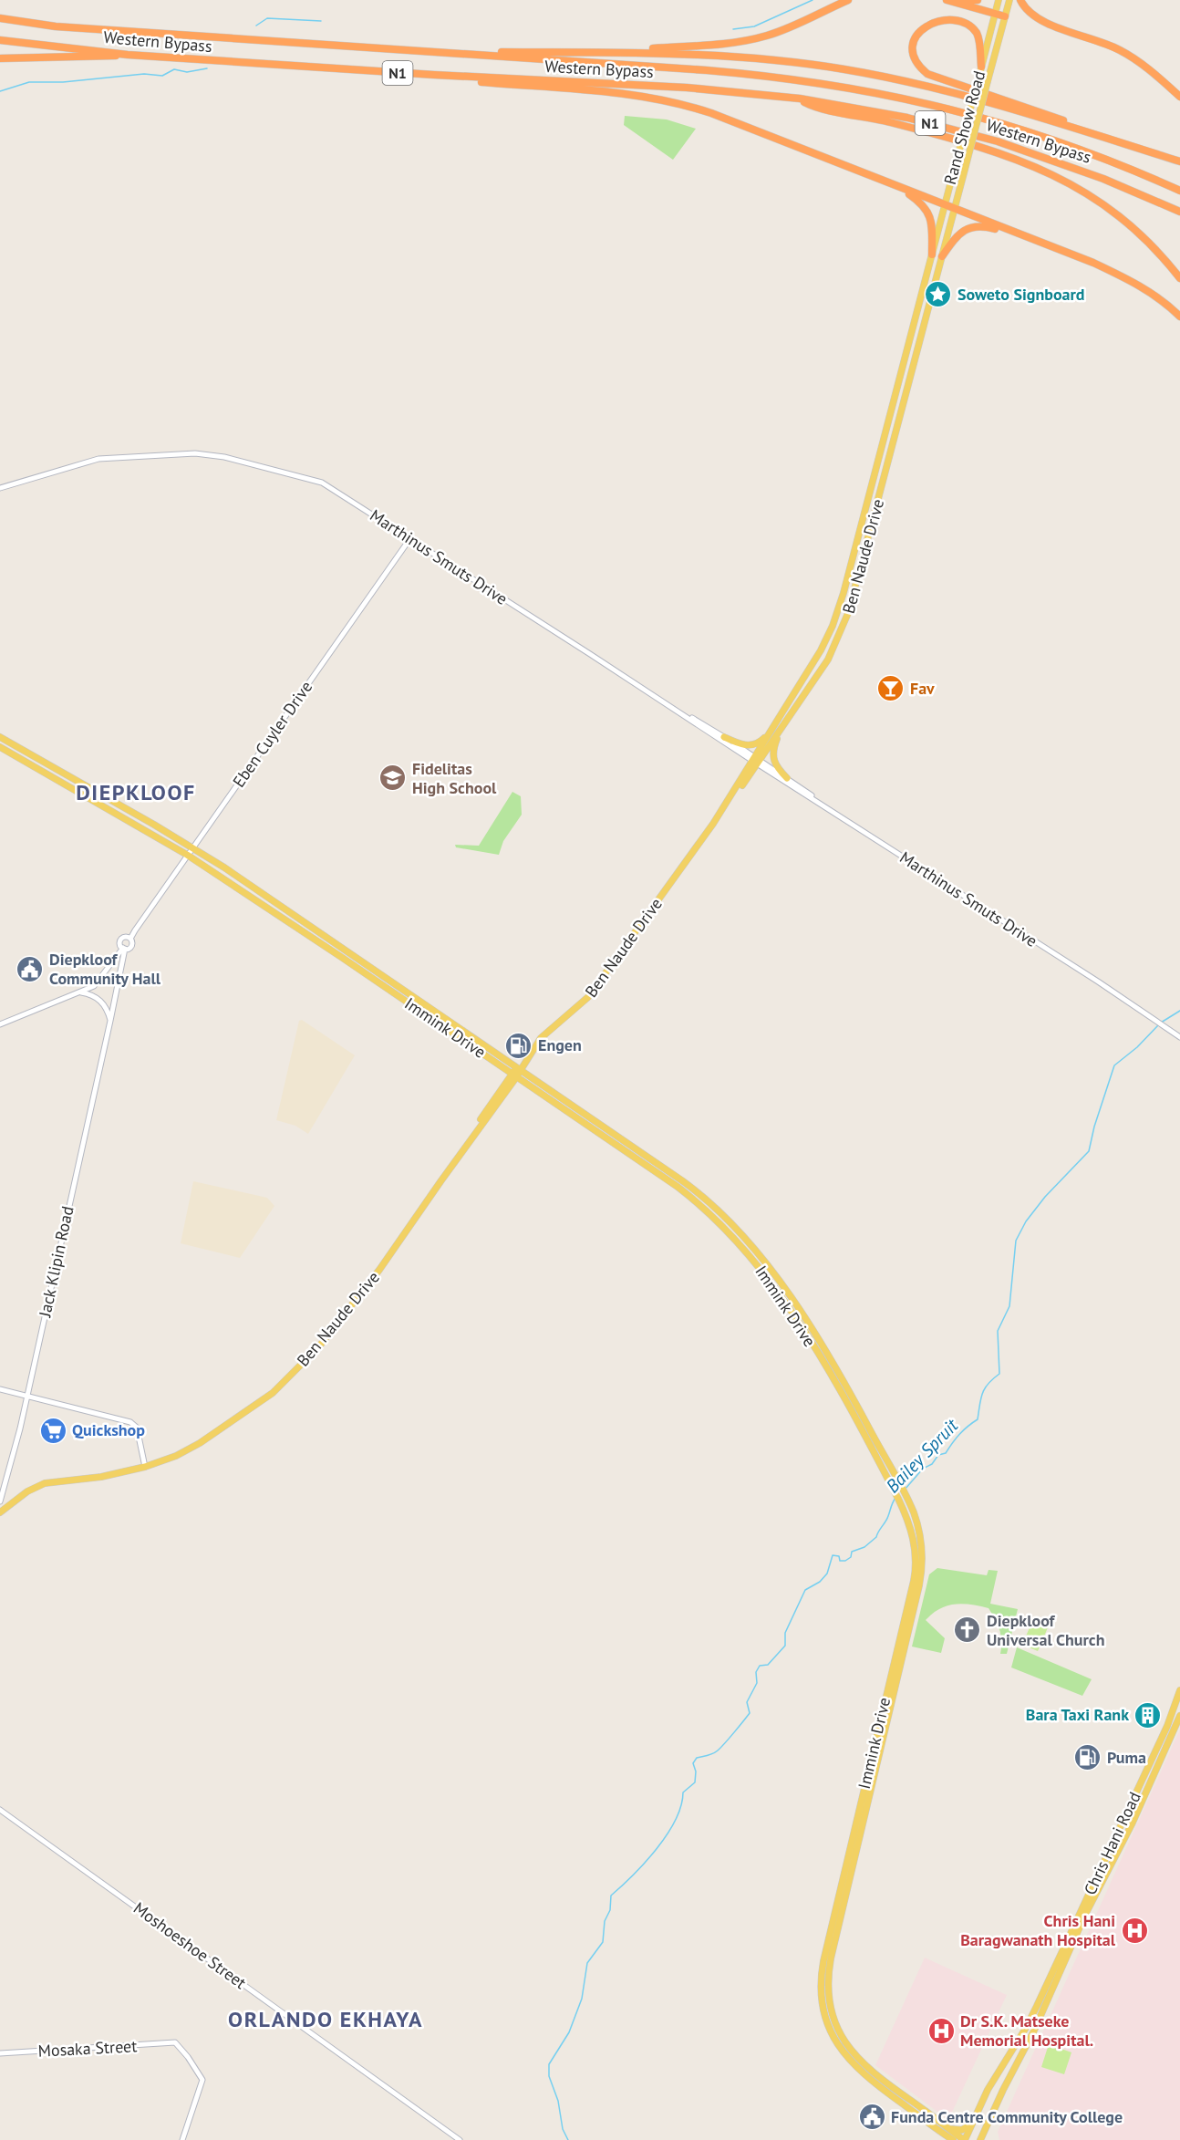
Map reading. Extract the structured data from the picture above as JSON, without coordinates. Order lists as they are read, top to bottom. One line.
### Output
{"streets":{"highway":["Western Bypass","N1"],"main road":["Rand Show Road","Ben Naude Drive","Immink Drive","Chris Hani Road"],"street":["Marthinus Smuts Drive","Eben Cuyler Drive","Jack Klipin Road","Moshoeshoe Street","Mosaka Street"]},"crossings":[["Rand Show Road","Ben Naude Drive"],["Ben Naude Drive","Marthinus Smuts Drive"],["Ben Naude Drive","Immink Drive"],["Marthinus Smuts Drive","Eben Cuyler Drive"],["Eben Cuyler Drive","Immink Drive"],["Immink Drive","Chris Hani Road"]],"districts":["DIEPKLOOF","ORLANDO EKHAYA"],"water":["Bailey Spruit"],"places":{"place":["Soweto Signboard"],"bar":["Fav"],"school or university":["Fidelitas High School"],"public building":["Diepkloof Community Hall","Funda Centre Community College"],"fuel station":["Engen","Puma"],"supermarket":["Quickshop"],"church":["Diepkloof Universal Church"],"building":["Bara Taxi Rank"],"hospital":["Chris Hani Baragwanath Hospital","Dr S.K. Matseke Memorial Hospital."]}}
